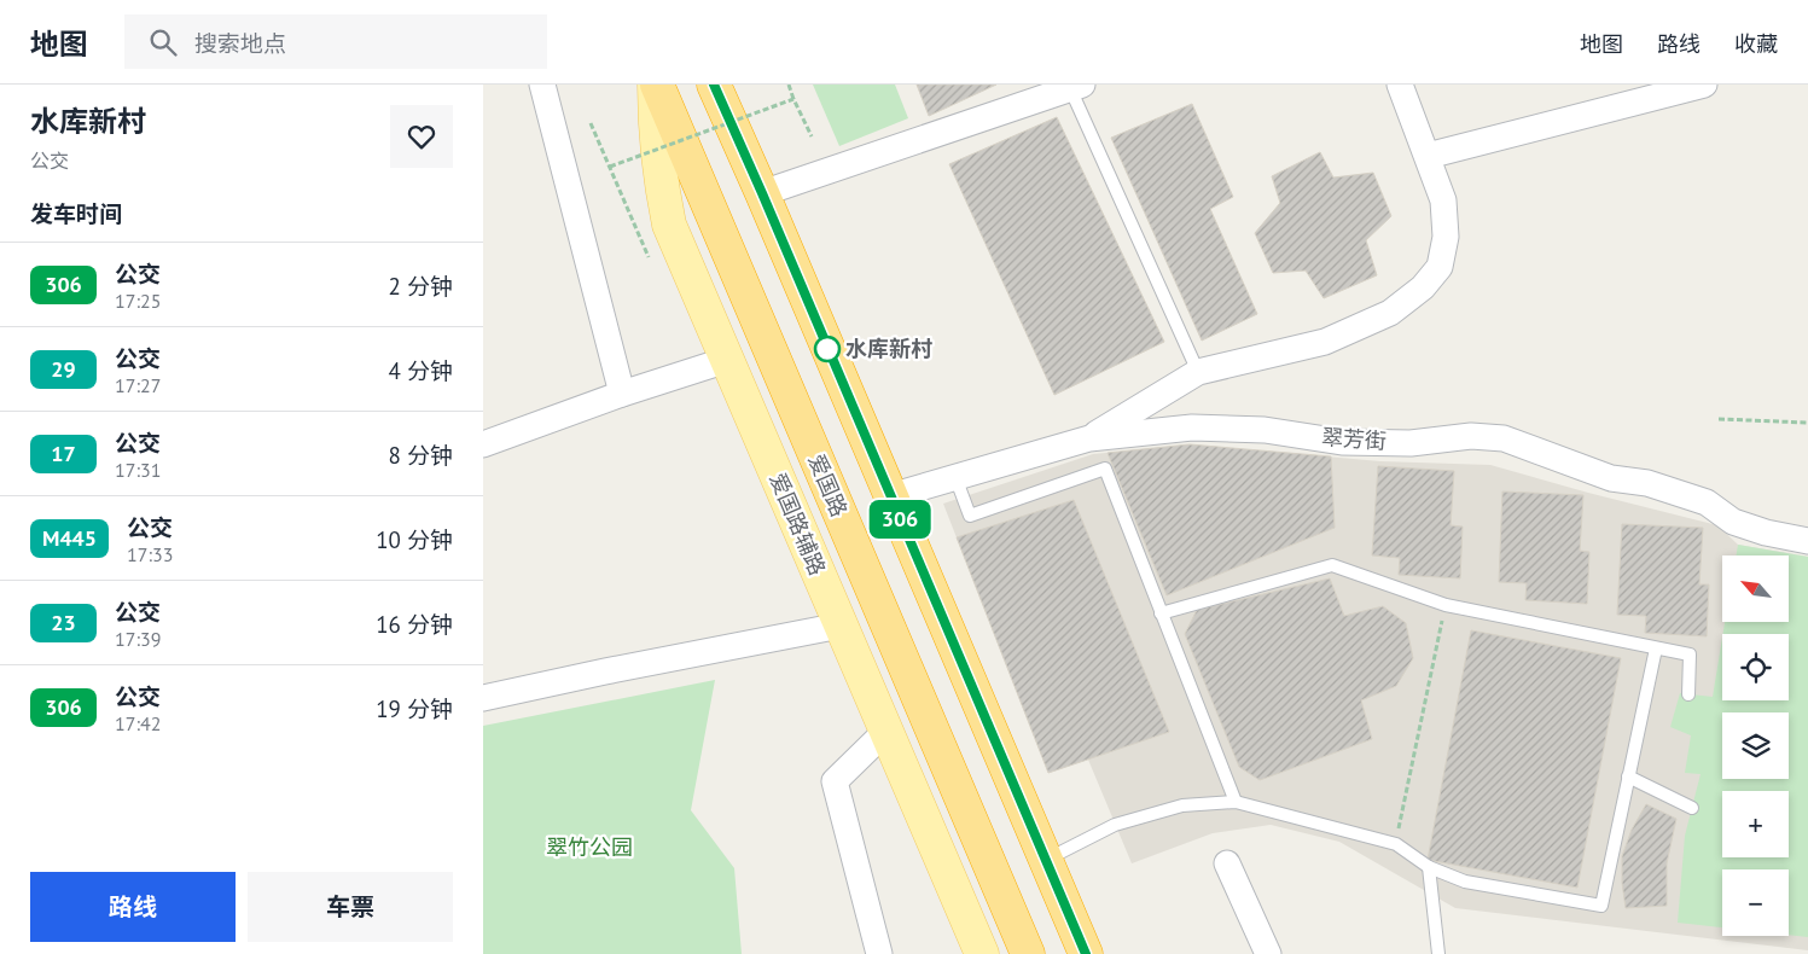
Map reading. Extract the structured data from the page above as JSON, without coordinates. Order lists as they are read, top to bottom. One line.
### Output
{"streets":{"highway":["爱国路"],"main road":["爱国路辅路"],"street":["翠芳街"]},"crossings":[["爱国路","爱国路辅路"]],"parks":["翠竹公园"],"places":["水库新村"],"lines":["bus line 306"],"north":"top left","page":{"header":"地图","search":"搜索地点","nav":["地图","路线","收藏"],"heading":[["水库新村","公交"],"发车时间"],"on_map":"306","list":[{"mark":"306","name":"公交","note":"17:25","value":"2 分钟"},{"mark":"29","name":"公交","note":"17:27","value":"4 分钟"},{"mark":"17","name":"公交","note":"17:31","value":"8 分钟"},{"mark":"M445","name":"公交","note":"17:33","value":"10 分钟"},{"mark":"23","name":"公交","note":"17:39","value":"16 分钟"},{"mark":"306","name":"公交","note":"17:42","value":"19 分钟"}],"map_buttons":["+","−"],"buttons":["路线","车票"]}}
